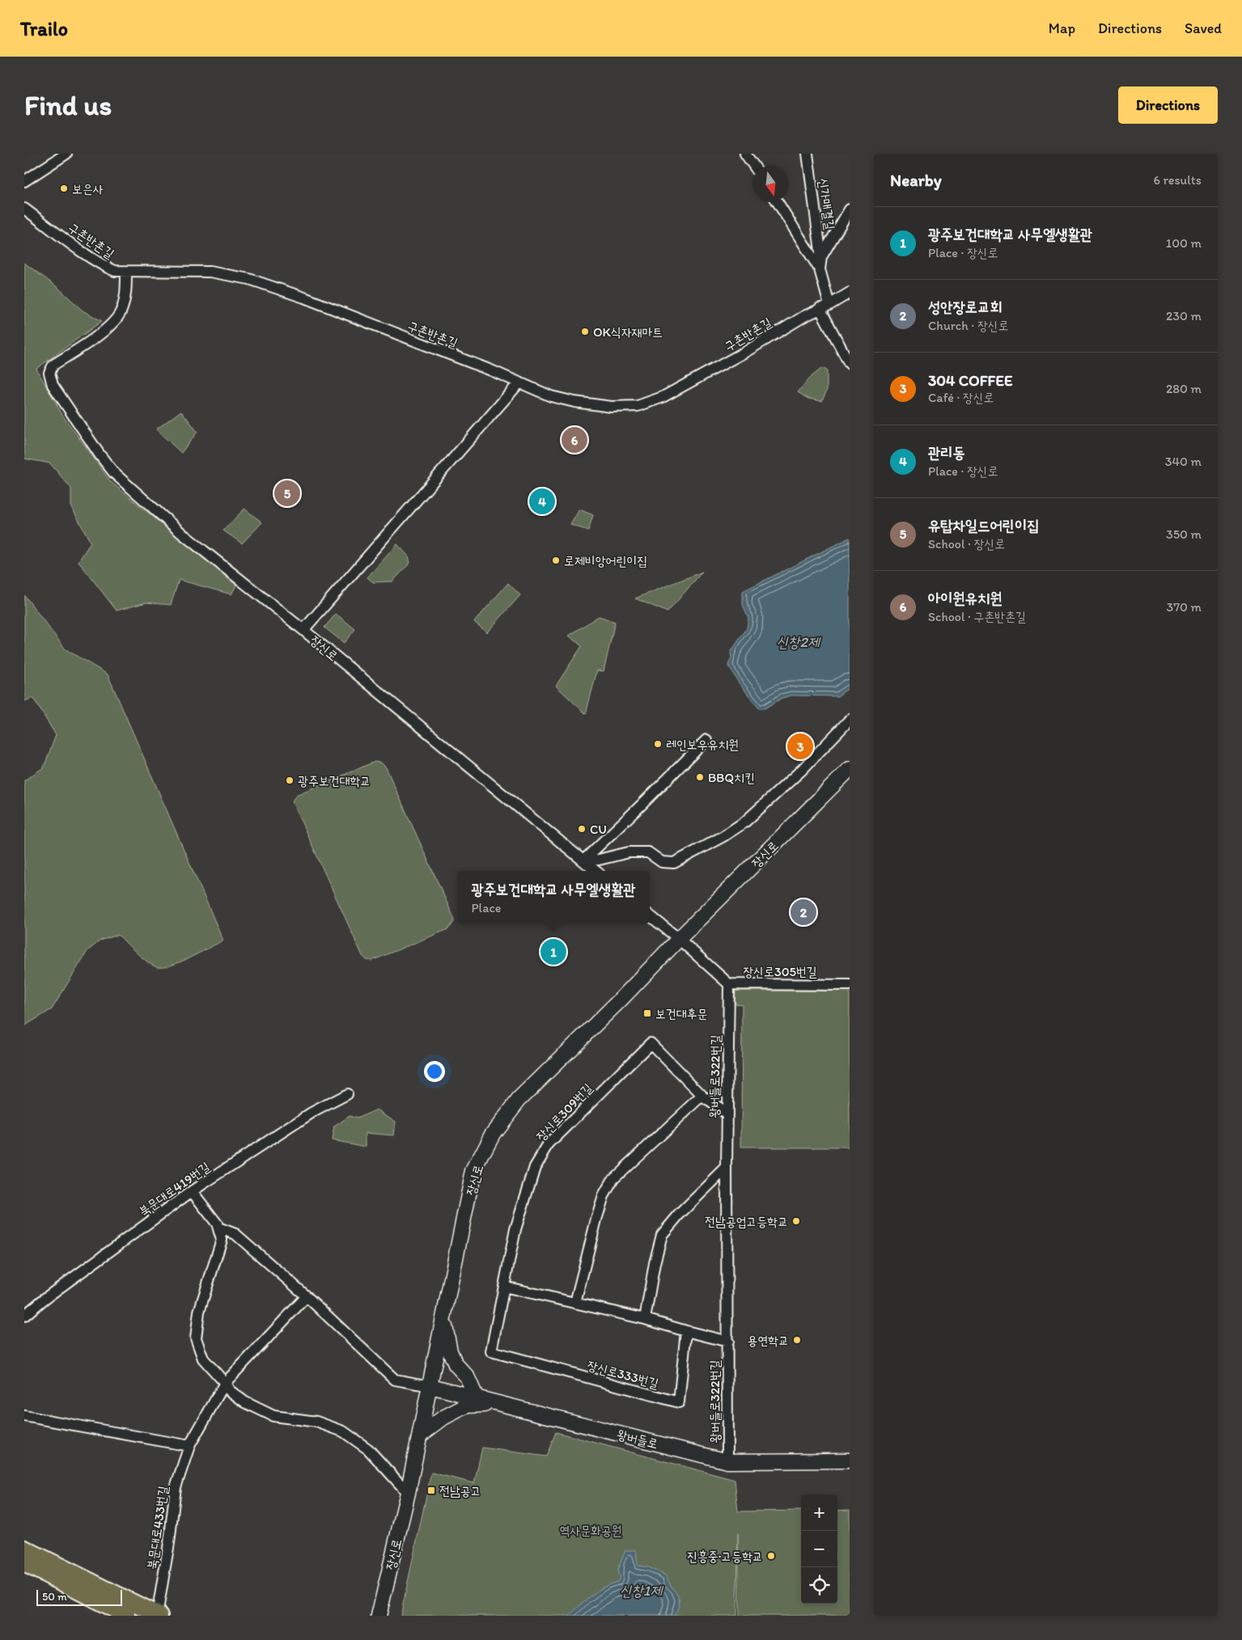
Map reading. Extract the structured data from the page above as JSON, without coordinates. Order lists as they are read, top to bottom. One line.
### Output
{"streets":{"main road":["장신로","왕버들로"],"street":["신가매결길","구촌반촌길","장신로305번길","왕버들로322번길","장신로309번길","북문대로419번길","장신로333번길","북문대로433번길"]},"crossings":[["신가매결길","구촌반촌길"],["구촌반촌길","장신로"],["장신로","장신로305번길"],["장신로","왕버들로"],["장신로305번길","왕버들로322번길"],["왕버들로322번길","장신로309번길"],["왕버들로322번길","장신로333번길"],["왕버들로322번길","왕버들로"],["장신로309번길","장신로333번길"]],"water":["신창2제","신창1제"],"parks":["역사문화공원"],"places":{"other":["보은사","OK식자재마트","로제비앙어린이집","레인보우유치원","BBQ치킨","광주보건대학교","CU","전남공업고등학교","용연학교","진흥중·고등학교"],"transit":["보건대후문","전남공고"]},"scale_bar":"50 m","north":"bottom","page":{"header":"Trailo","nav":["Map","Directions","Saved"],"buttons":"Directions","title":"Find us","heading":["Nearby","6 results"],"list":[{"mark":"1","name":"광주보건대학교 사무엘생활관","note":"Place · 장신로","value":"100 m"},{"mark":"2","name":"성안장로교회","note":"Church · 장신로","value":"230 m"},{"mark":"3","name":"304 COFFEE","note":"Café · 장신로","value":"280 m"},{"mark":"4","name":"관리동","note":"Place · 장신로","value":"340 m"},{"mark":"5","name":"유탑차일드어린이집","note":"School · 장신로","value":"350 m"},{"mark":"6","name":"아이원유치원","note":"School · 구촌반촌길","value":"370 m"}],"pins":["6","5","4","3","2","1"],"popup":["광주보건대학교 사무엘생활관","Place"],"map_buttons":["+","−"],"scale":"50 m"}}
